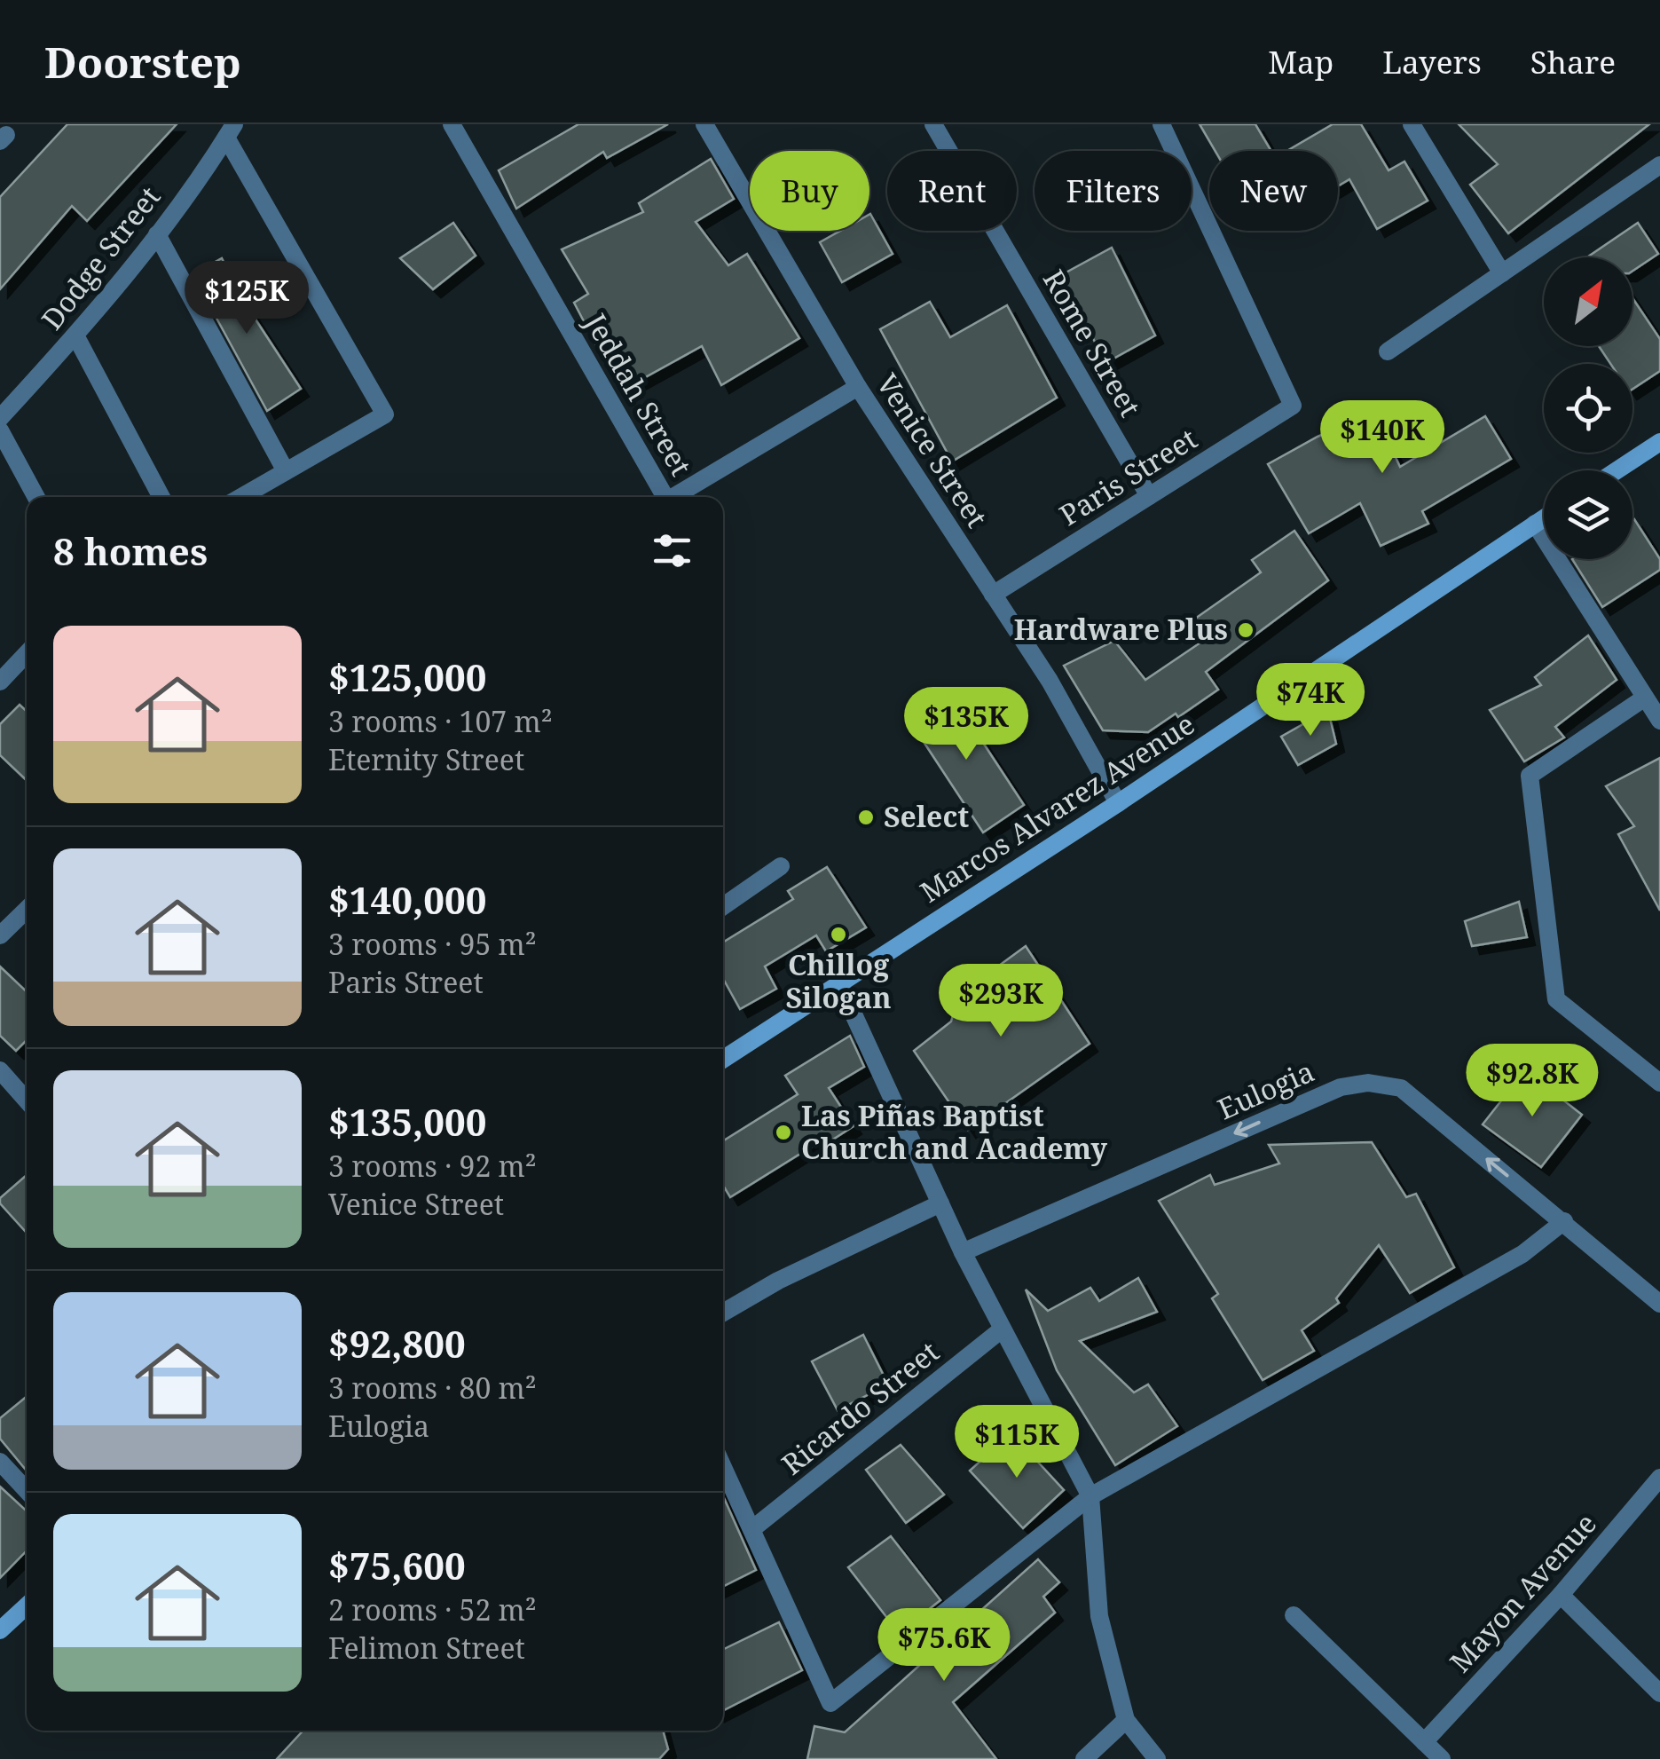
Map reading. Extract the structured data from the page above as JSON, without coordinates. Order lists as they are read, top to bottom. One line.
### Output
{"streets":{"main road":["Marcos Alvarez Avenue"],"street":["Dodge Street","Rome Street","Jeddah Street","Venice Street","Paris Street","Eulogia","Ricardo Street","Mayon Avenue"]},"crossings":[["Rome Street","Paris Street"],["Jeddah Street","Venice Street"],["Venice Street","Paris Street"],["Venice Street","Marcos Alvarez Avenue"]],"one_way":["Eulogia"],"places":["Hardware Plus","Select","Chillog Silogan","Las Piñas Baptist Church and Academy"],"north":"top right","page":{"header":"Doorstep","nav":["Map","Layers","Share"],"chip":["Buy","Rent","Filters","New"],"price":["$125K","$140K","$74K","$135K","$293K","$92.8K","$115K","$75.6K"],"heading":"8 homes","list":[{"name":"$125,000","note":"3 rooms · 107 m² · Eternity Street"},{"name":"$140,000","note":"3 rooms · 95 m² · Paris Street"},{"name":"$135,000","note":"3 rooms · 92 m² · Venice Street"},{"name":"$92,800","note":"3 rooms · 80 m² · Eulogia"},{"name":"$75,600","note":"2 rooms · 52 m² · Felimon Street"}]}}
